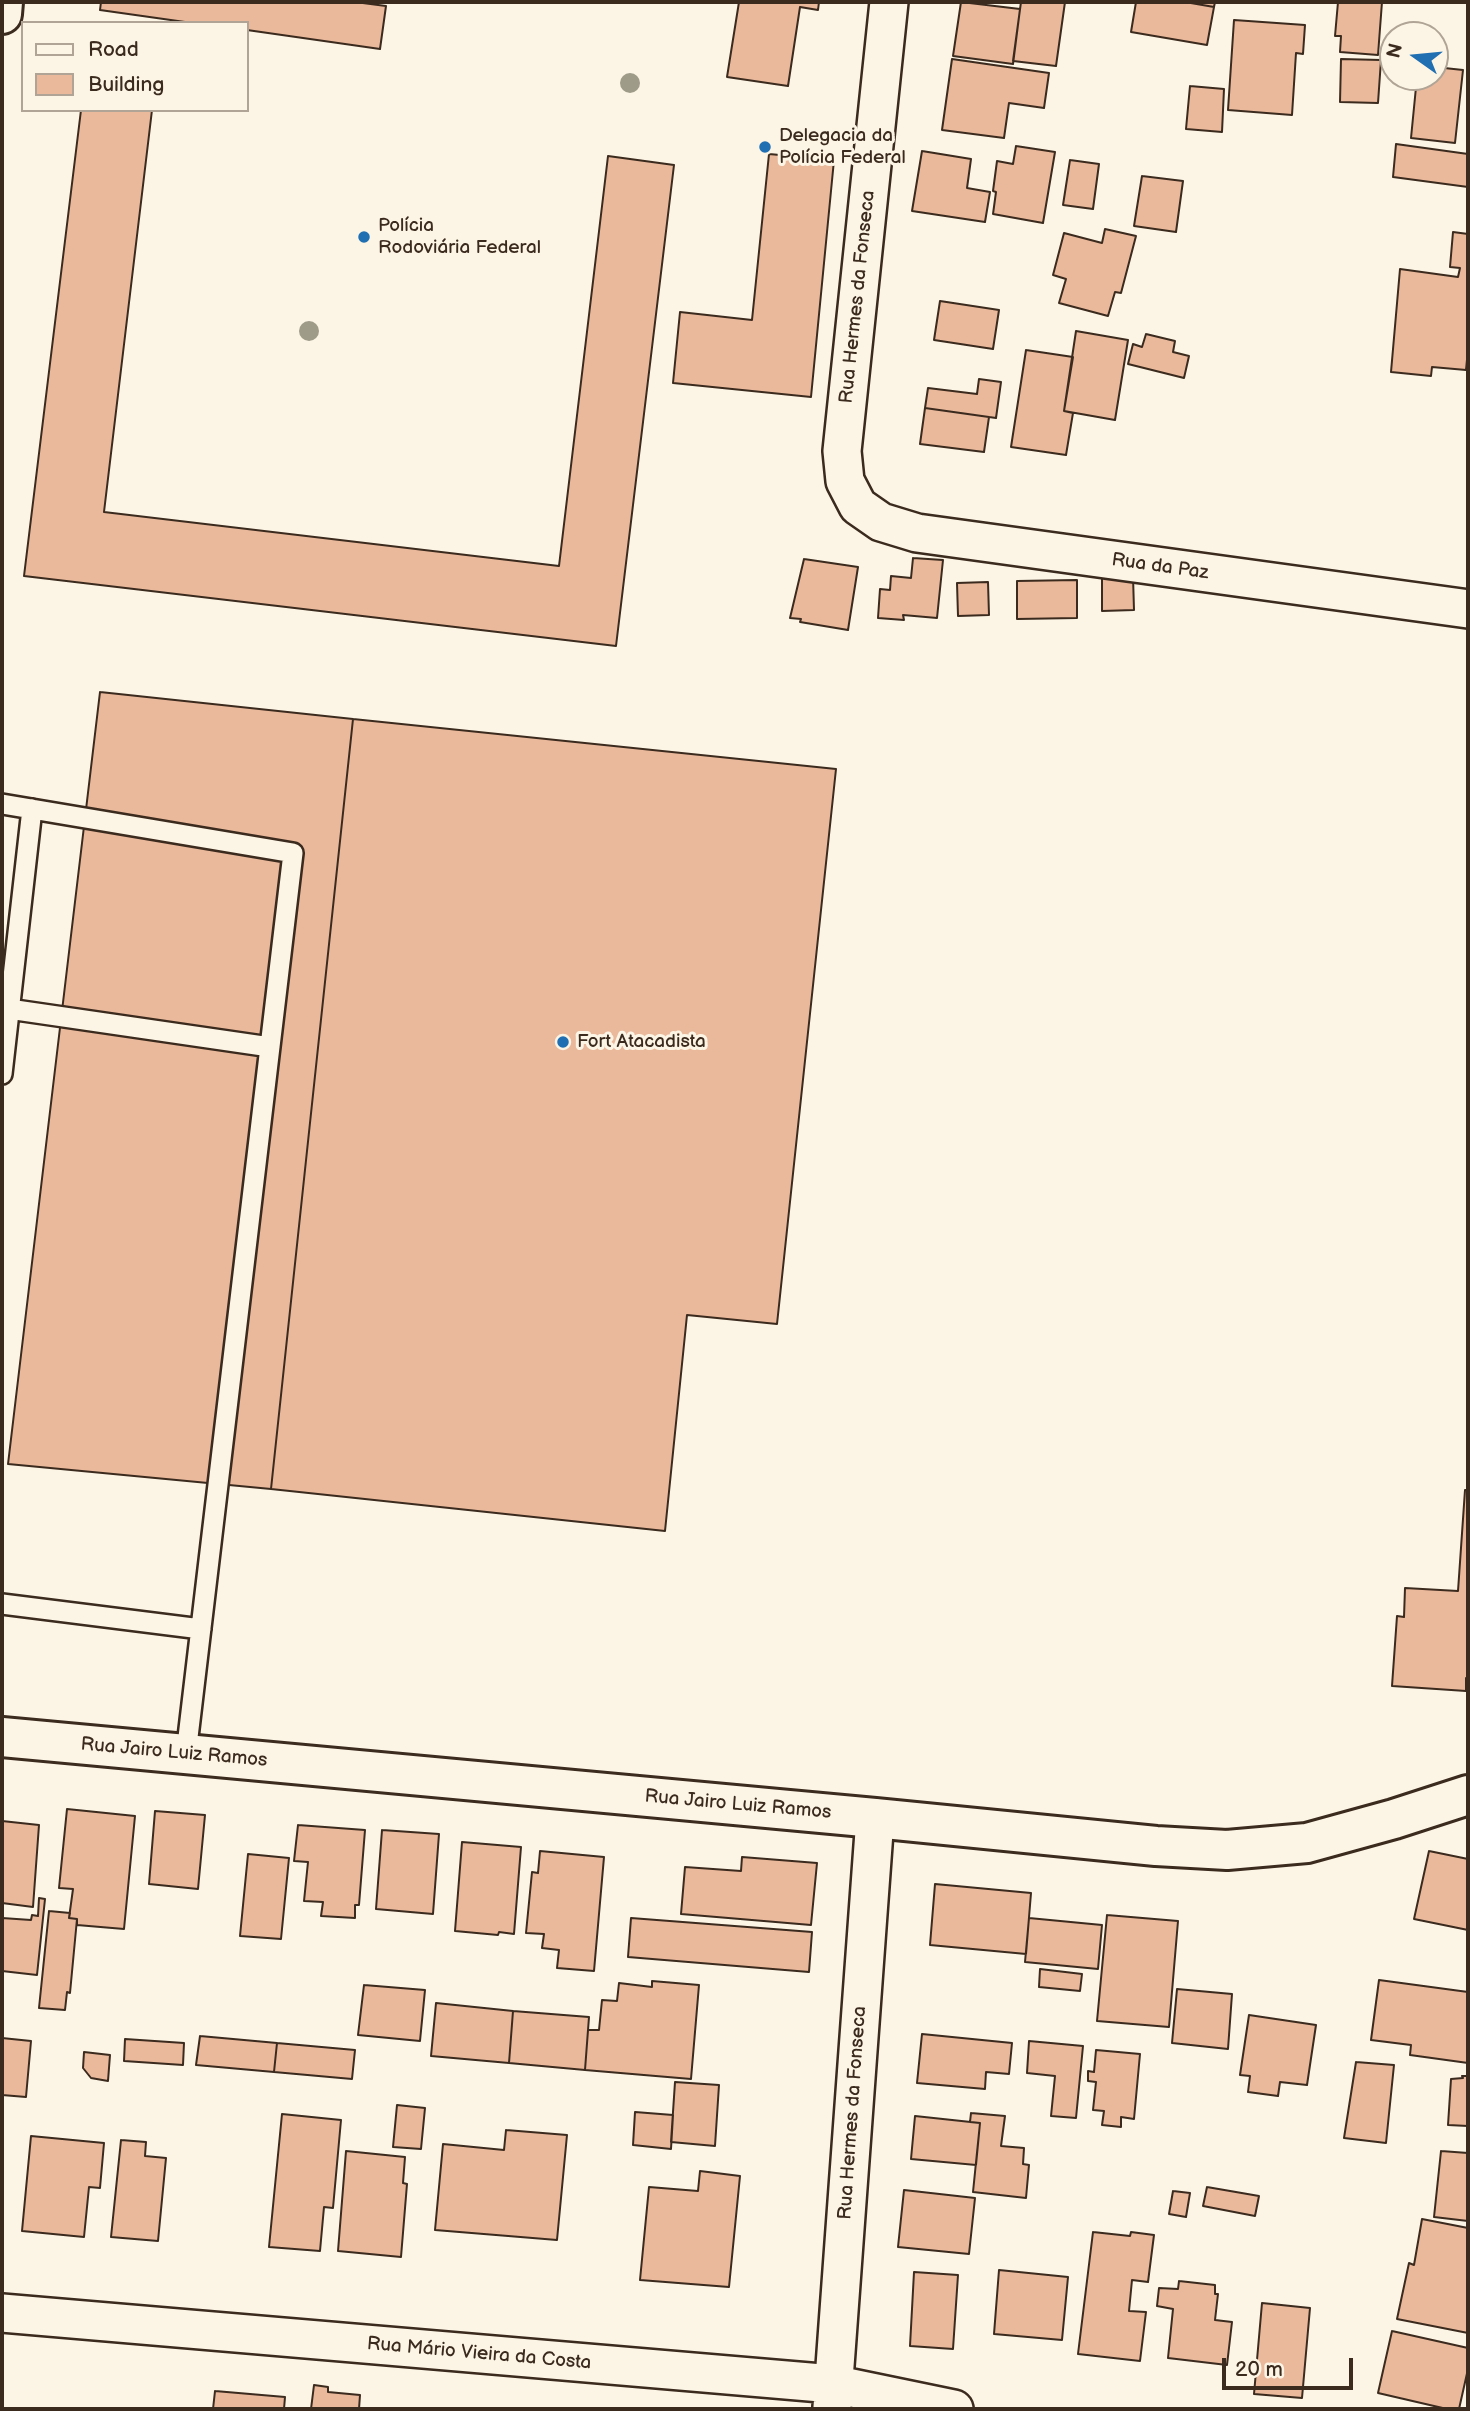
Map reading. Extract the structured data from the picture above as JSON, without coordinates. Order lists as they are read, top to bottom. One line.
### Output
{"streets":{"street":["Rua Hermes da Fonseca","Rua da Paz","Rua Jairo Luiz Ramos","Rua Mário Vieira da Costa"]},"crossings":[["Rua Hermes da Fonseca","Rua da Paz"],["Rua Hermes da Fonseca","Rua Jairo Luiz Ramos"],["Rua Hermes da Fonseca","Rua Mário Vieira da Costa"]],"places":["Delegacia da Polícia Federal","Polícia Rodoviária Federal","Fort Atacadista"],"legend":["Road","Building"],"scale_bar":"20 m","north":"left"}
